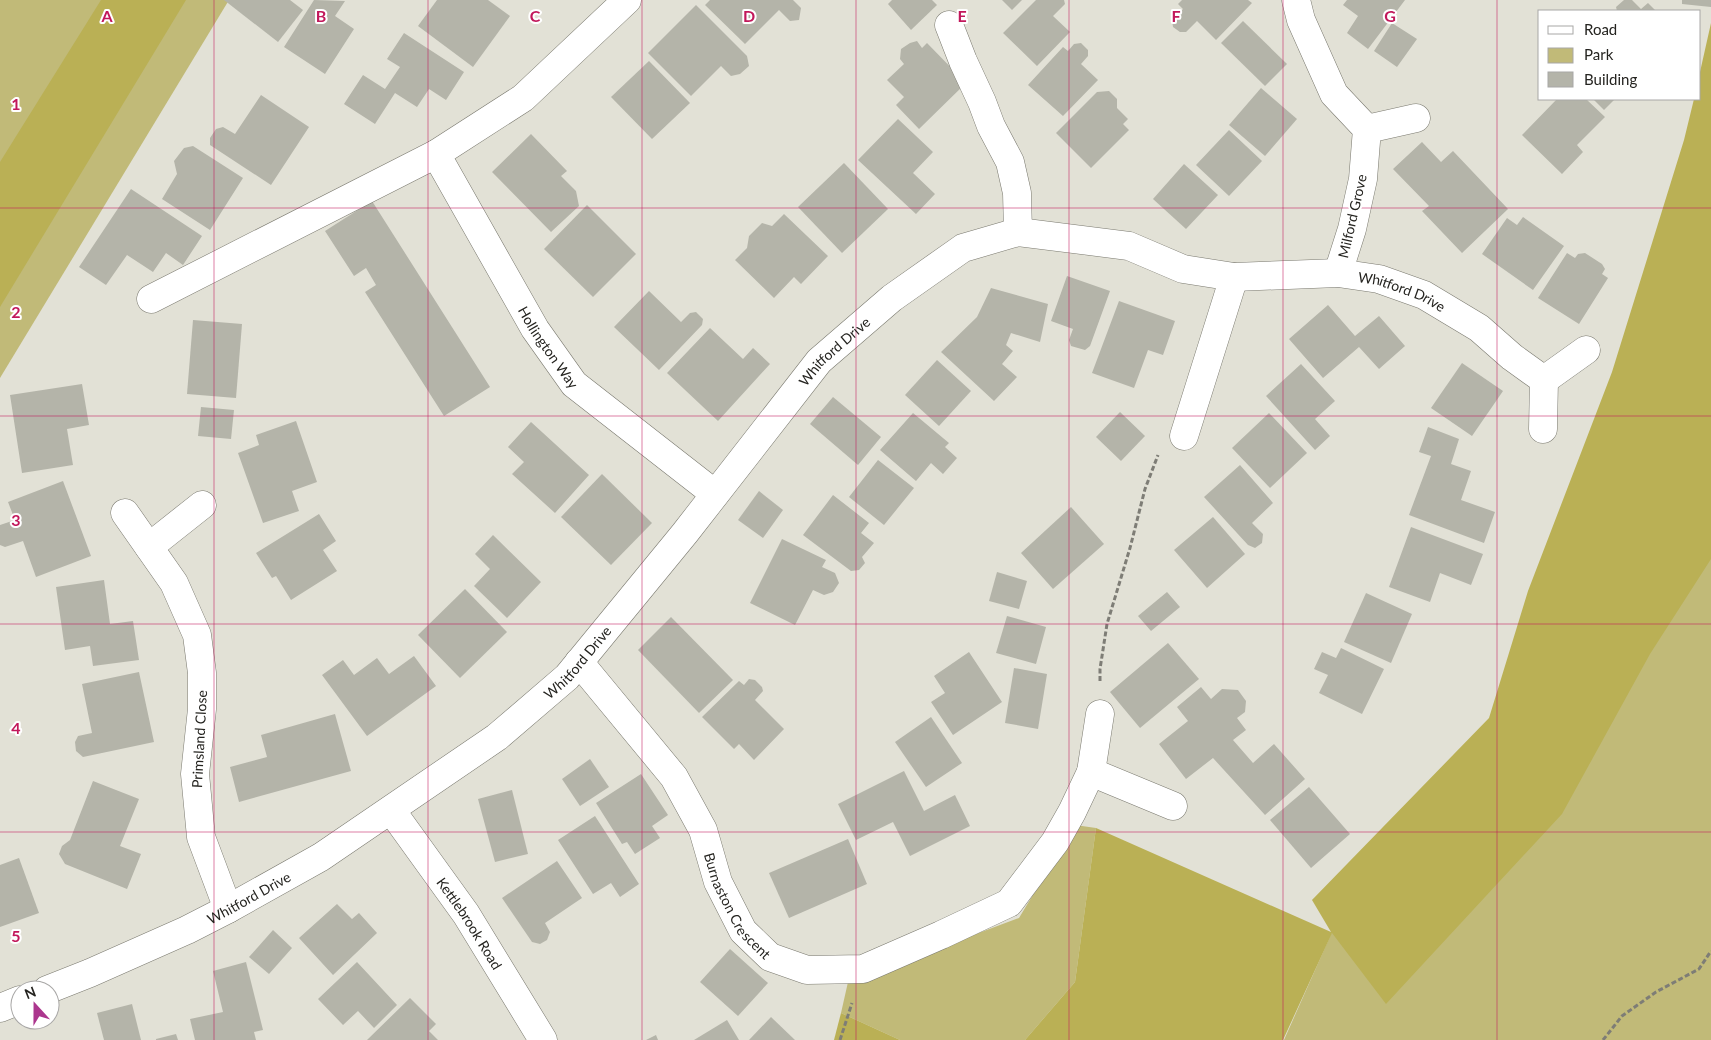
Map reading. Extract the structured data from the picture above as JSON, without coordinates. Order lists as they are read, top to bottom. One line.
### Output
{"streets":{"street":["Milford Grove","Whitford Drive","Hollington Way","Primsland Close","Burnaston Crescent","Kettlebrook Road"]},"crossings":[["Milford Grove","Whitford Drive"],["Whitford Drive","Hollington Way"],["Whitford Drive","Primsland Close"],["Whitford Drive","Burnaston Crescent"],["Whitford Drive","Kettlebrook Road"]],"legend":["Road","Park","Building"],"north":"top","grid":{"columns":["A","B","C","D","E","F","G"],"rows":["1","2","3","4","5"]}}
